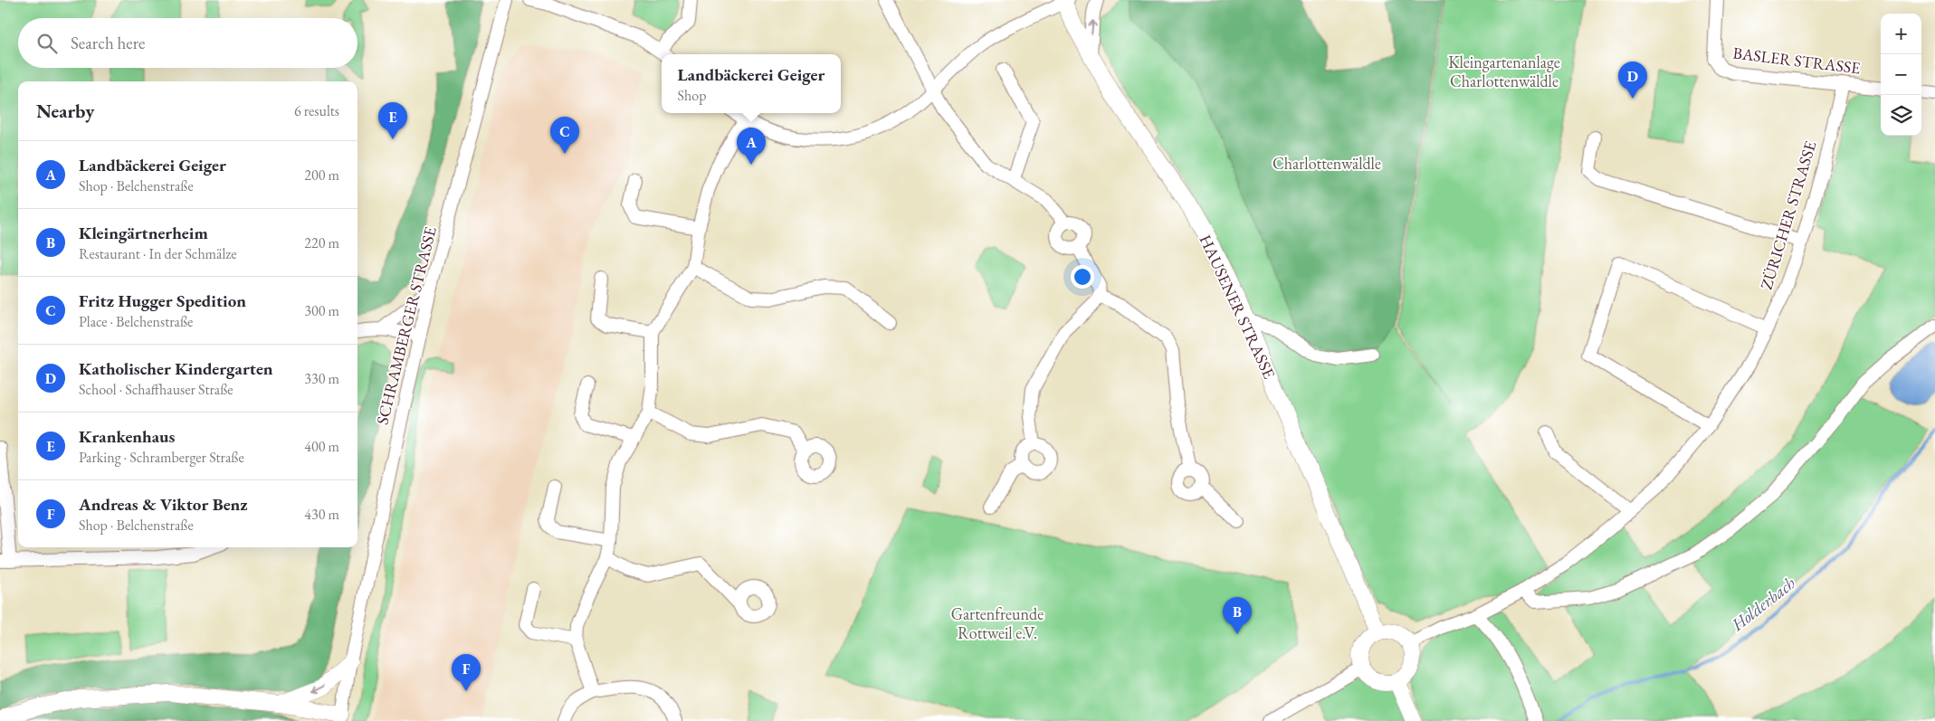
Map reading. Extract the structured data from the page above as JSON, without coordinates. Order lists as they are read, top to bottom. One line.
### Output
{"streets":{"main road":["HAUSENER STRASSE"],"street":["BASLER STRASSE","ZÜRICHER STRASSE","SCHRAMBERGER STRASSE"]},"crossings":[["BASLER STRASSE","ZÜRICHER STRASSE"],["ZÜRICHER STRASSE","HAUSENER STRASSE"]],"water":["Holderbach"],"parks":["Kleingartenanlage Charlottenwäldle","Charlottenwäldle","Gartenfreunde Rottweil e.V."],"page":{"map_buttons":["+","−"],"search":"Search here","popup":["Landbäckerei Geiger","Shop"],"pins":["D","E","C","A","B","F"],"heading":["Nearby","6 results"],"list":[{"mark":"A","name":"Landbäckerei Geiger","note":"Shop · Belchenstraße","value":"200 m"},{"mark":"B","name":"Kleingärtnerheim","note":"Restaurant · In der Schmälze","value":"220 m"},{"mark":"C","name":"Fritz Hugger Spedition","note":"Place · Belchenstraße","value":"300 m"},{"mark":"D","name":"Katholischer Kindergarten","note":"School · Schaffhauser Straße","value":"330 m"},{"mark":"E","name":"Krankenhaus","note":"Parking · Schramberger Straße","value":"400 m"},{"mark":"F","name":"Andreas & Viktor Benz","note":"Shop · Belchenstraße","value":"430 m"}]}}
